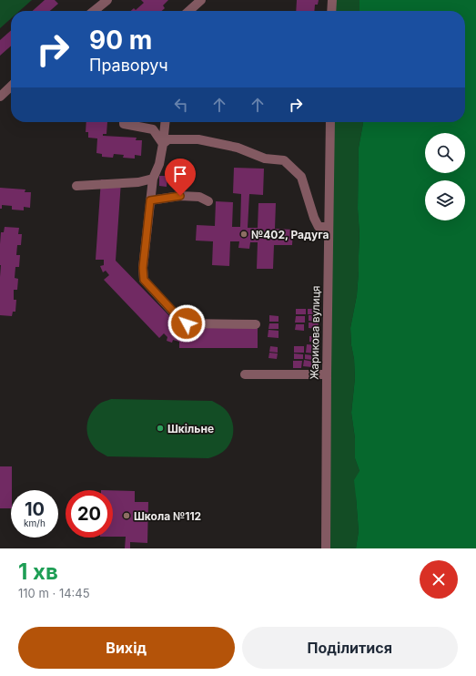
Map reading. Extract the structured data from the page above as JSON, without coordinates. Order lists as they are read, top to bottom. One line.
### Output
{"streets":{"street":["Жарикова вулиця"]},"places":["№402, Радуга","Шкільне","Школа №112"],"page":{"turn":["90 m","Праворуч"],"speed":"10 km/h","limit":"20","heading":["1 хв","110 m · 14:45"],"buttons":["Вихід","Поділитися"]}}
